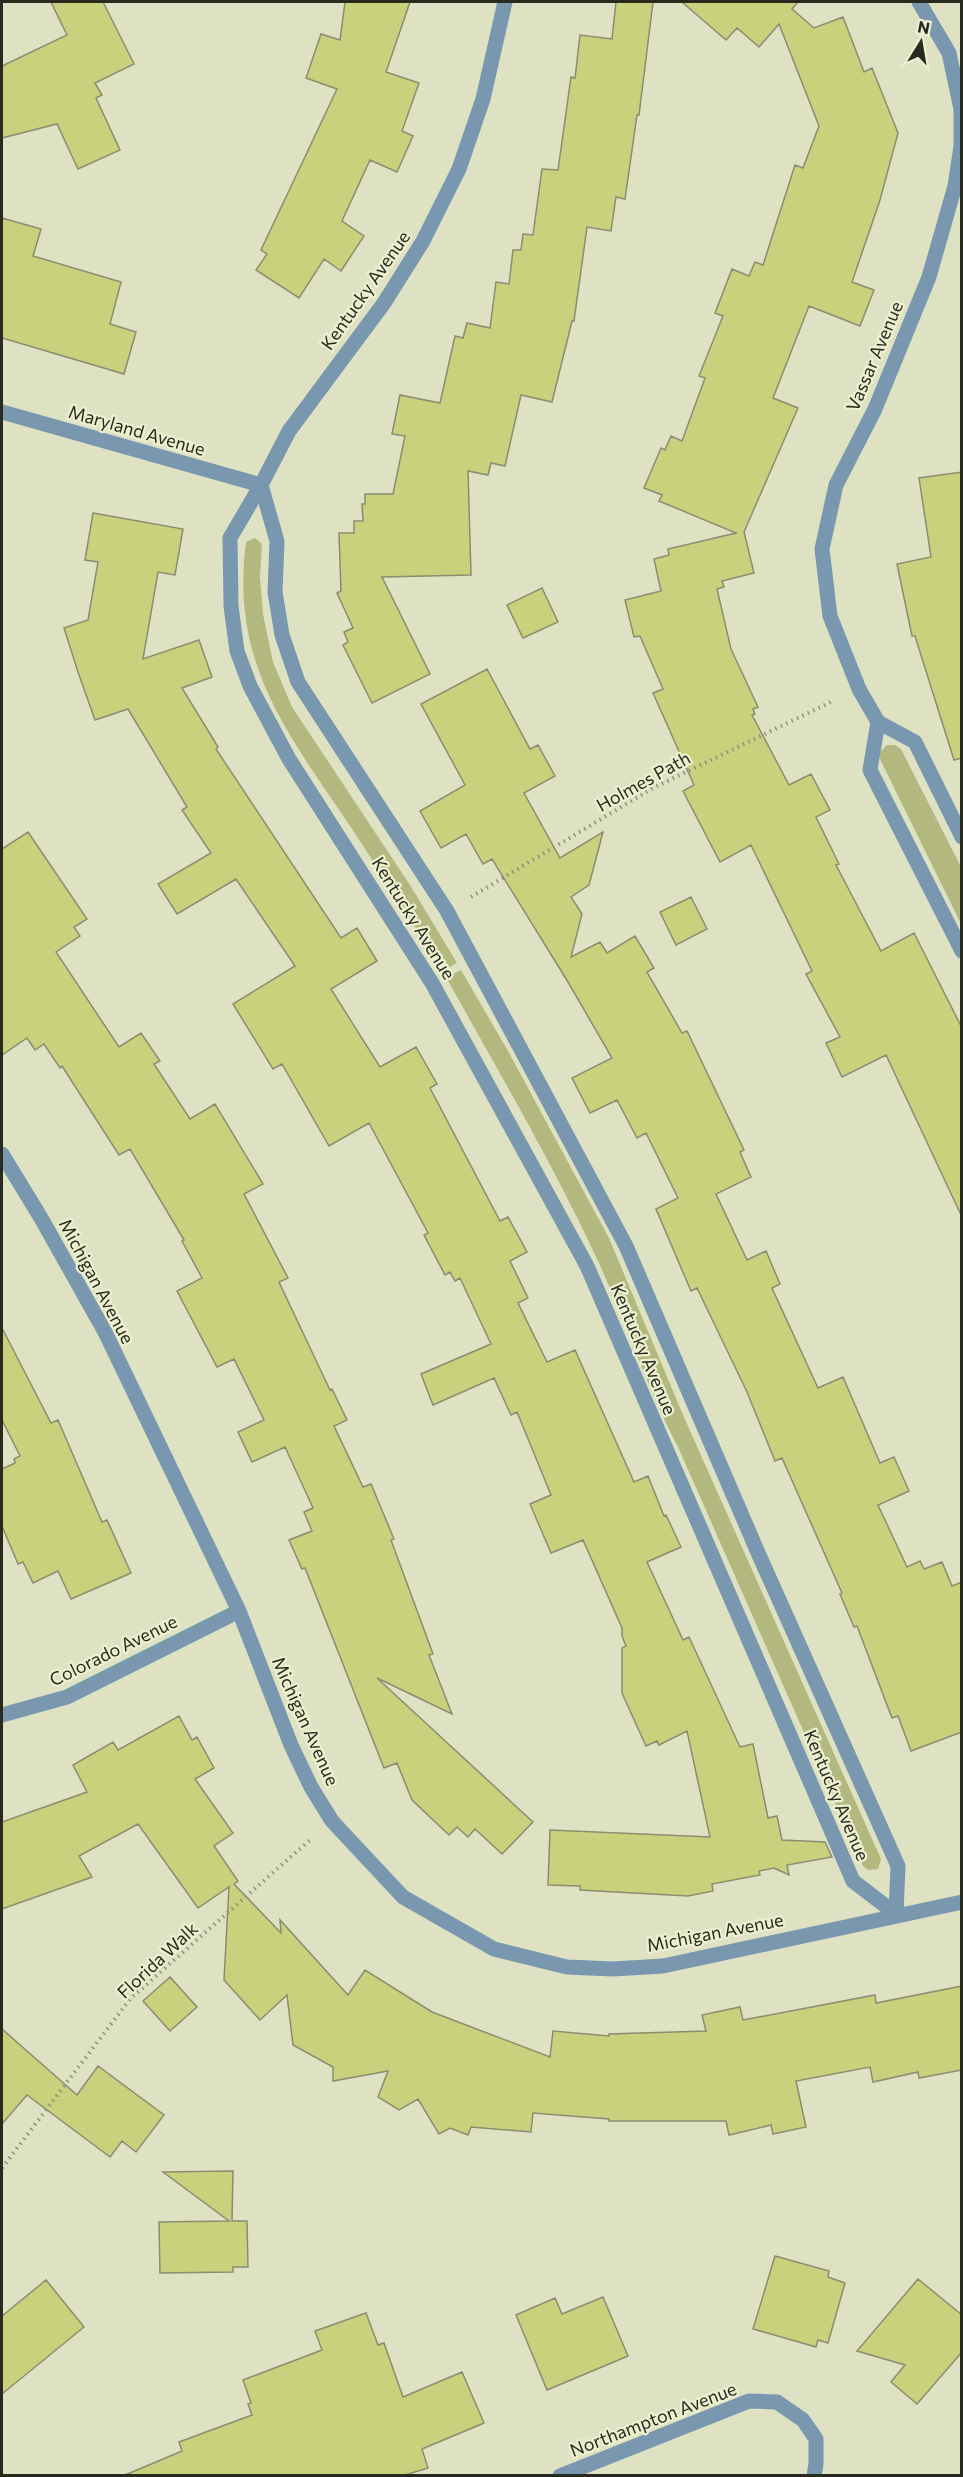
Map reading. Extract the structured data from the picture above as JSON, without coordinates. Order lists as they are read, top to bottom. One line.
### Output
{"streets":{"street":["Kentucky Avenue","Vassar Avenue","Maryland Avenue","Michigan Avenue","Colorado Avenue","Northampton Avenue"],"path":["Holmes Path","Florida Walk"]},"crossings":[["Kentucky Avenue","Maryland Avenue"],["Kentucky Avenue","Holmes Path"],["Kentucky Avenue","Michigan Avenue"],["Vassar Avenue","Holmes Path"],["Michigan Avenue","Colorado Avenue"],["Michigan Avenue","Florida Walk"]],"north":"top"}
